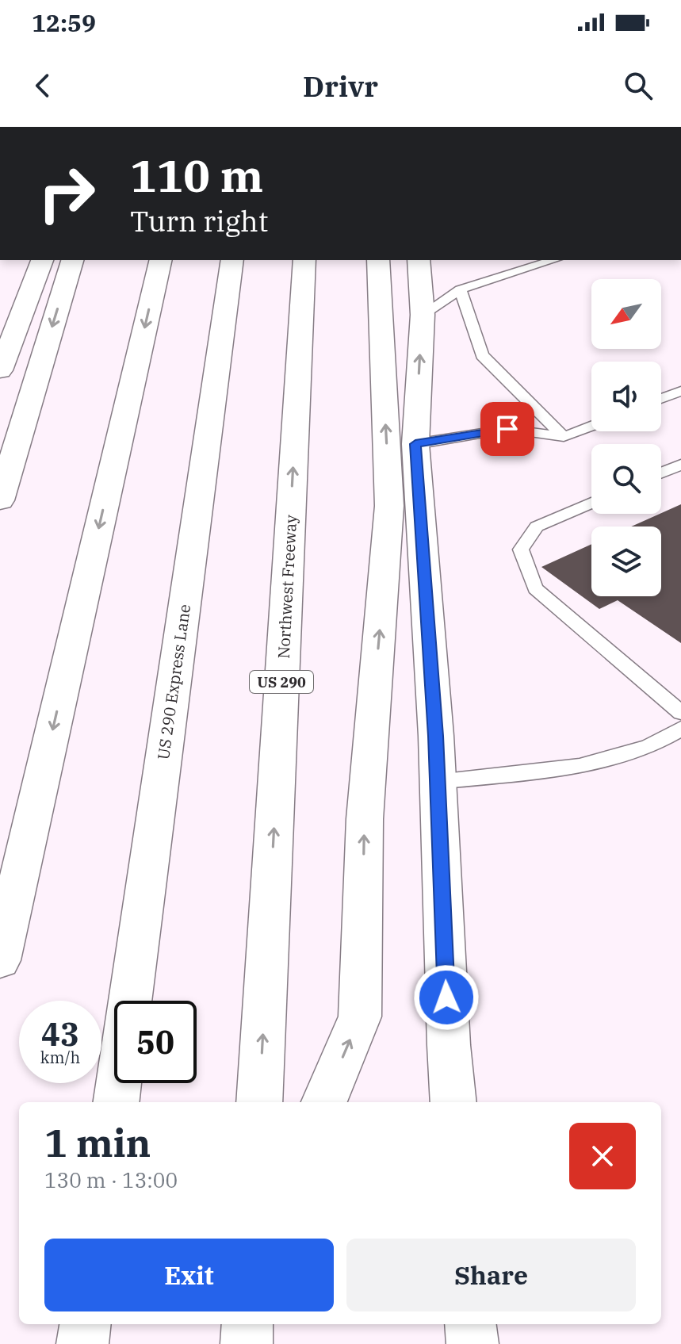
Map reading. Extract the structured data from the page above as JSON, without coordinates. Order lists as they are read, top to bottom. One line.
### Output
{"streets":{"main road":["Northwest Freeway","US 290 Express Lane","US 290"]},"north":"bottom left","page":{"status":"12:59","header":"Drivr","turn":["110 m","Turn right"],"speed":"43 km/h","limit":"50","heading":["1 min","130 m · 13:00"],"buttons":["Exit","Share"]}}
